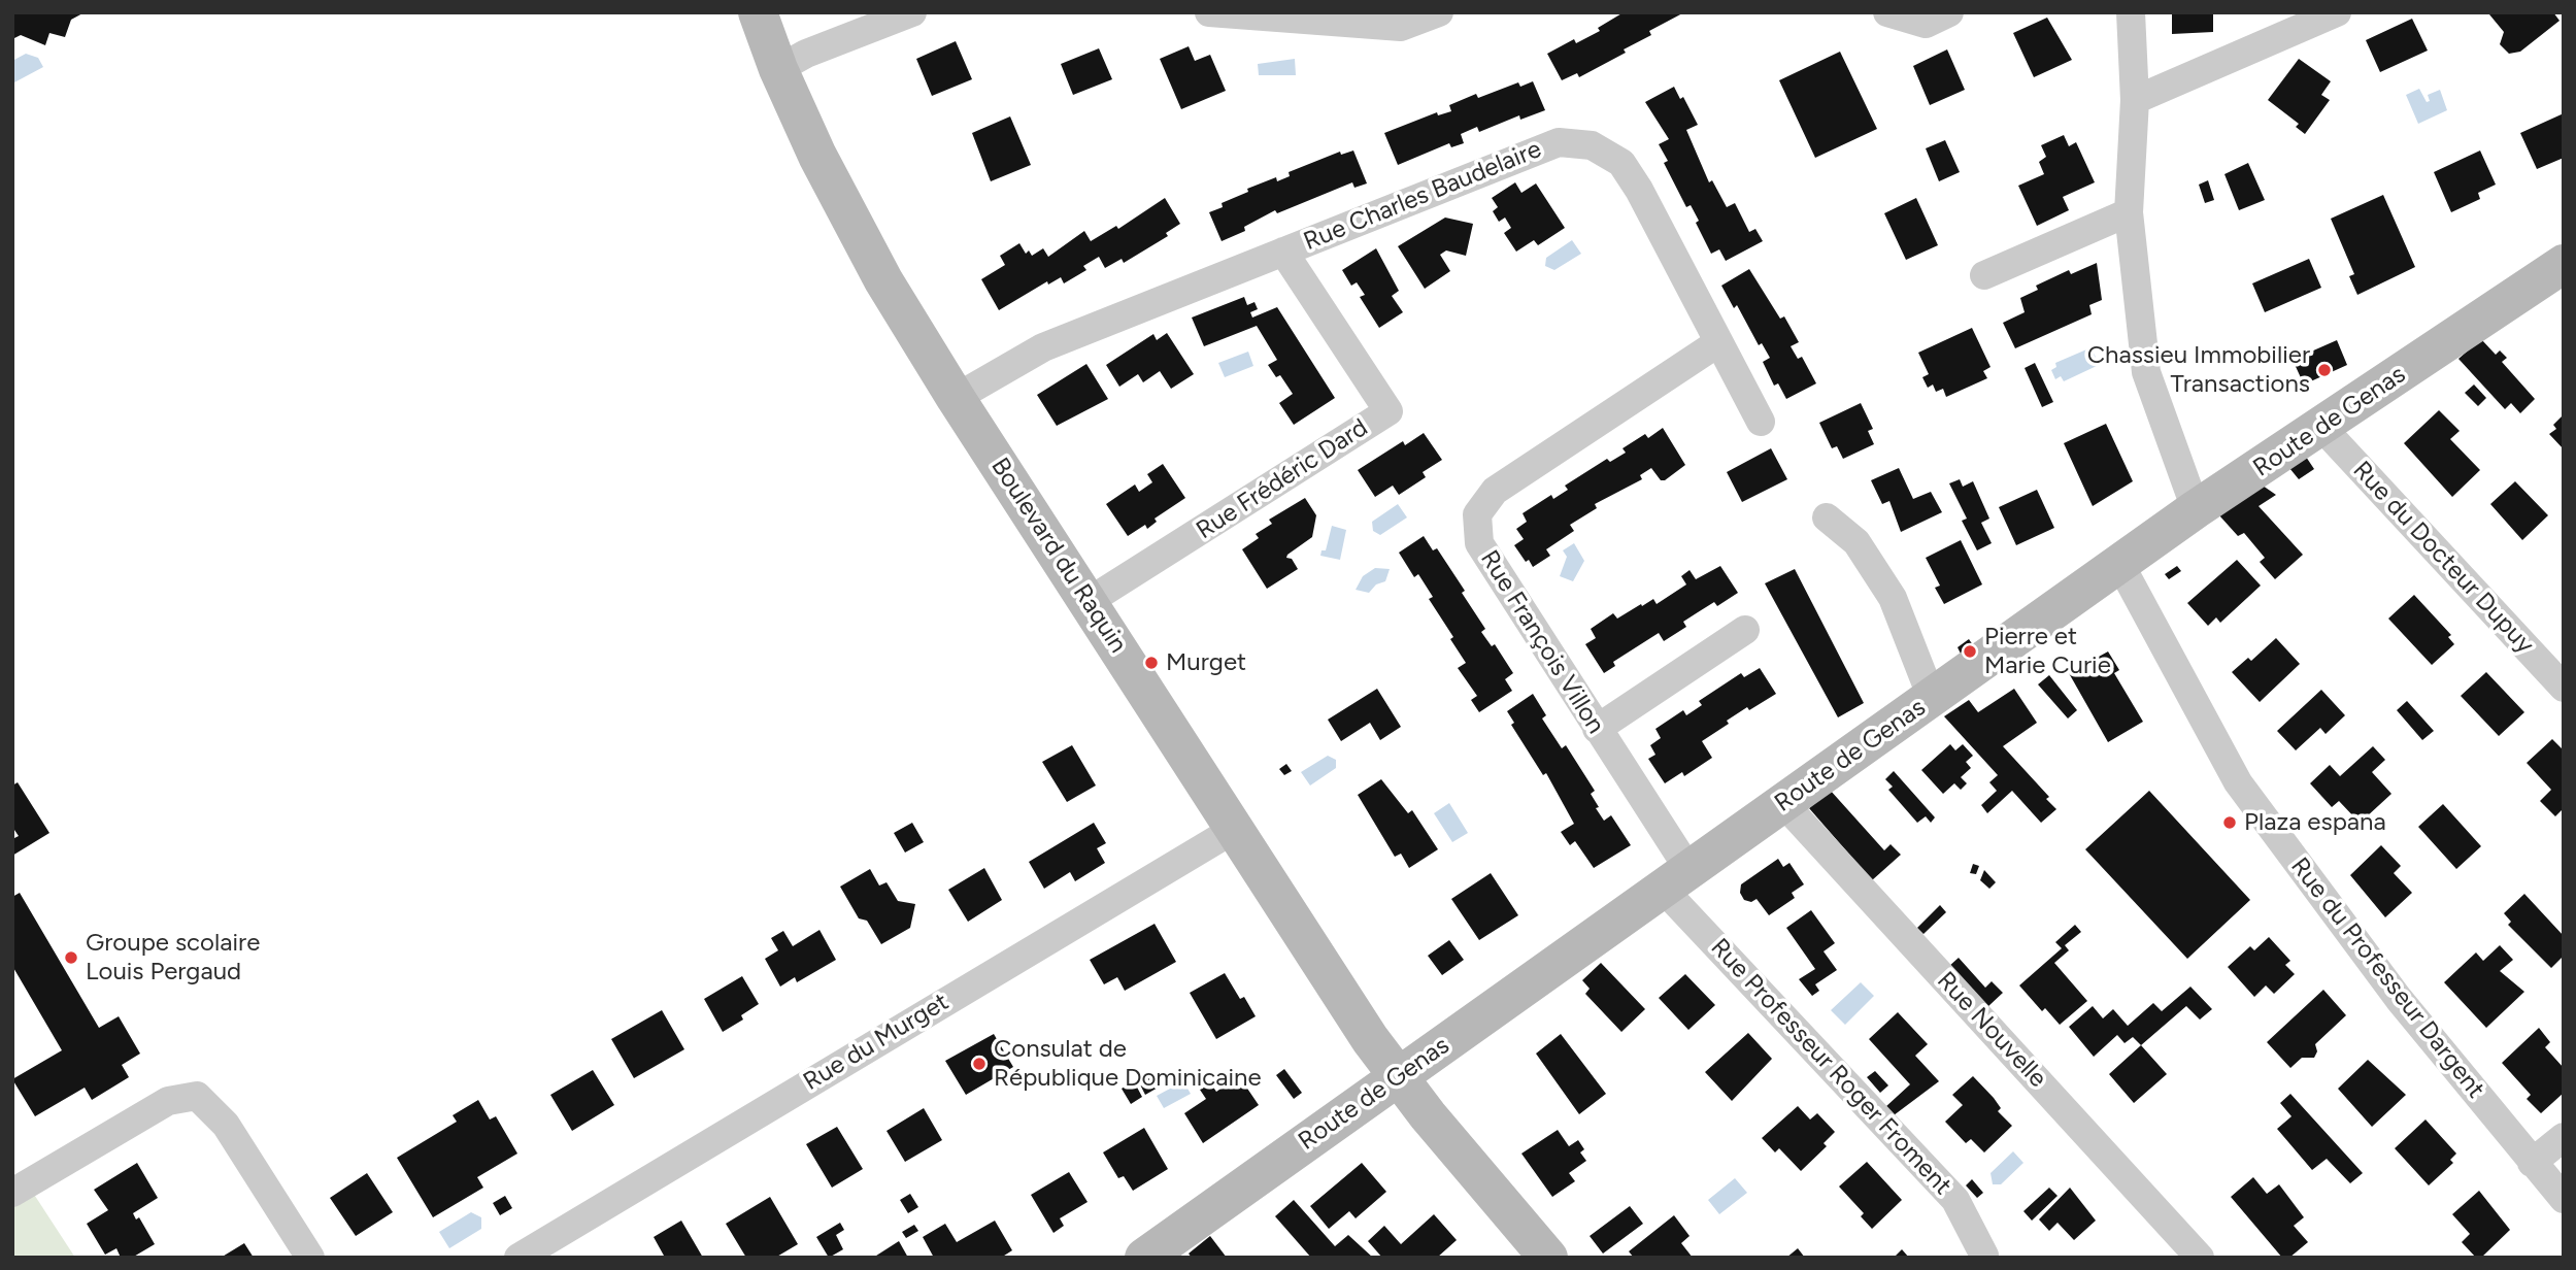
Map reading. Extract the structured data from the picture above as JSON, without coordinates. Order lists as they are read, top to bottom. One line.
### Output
{"streets":{"street":["Rue Charles Baudelaire","Route de Genas","Rue Frédéric Dard","Boulevard du Raquin","Rue du Docteur Dupuy","Rue François Villon","Rue du Professeur Dargent","Rue Nouvelle","Rue du Murget","Rue Professeur Roger Froment"]},"crossings":[["Rue Charles Baudelaire","Rue Frédéric Dard"],["Rue Charles Baudelaire","Boulevard du Raquin"],["Rue Charles Baudelaire","Rue François Villon"],["Route de Genas","Boulevard du Raquin"],["Route de Genas","Rue du Docteur Dupuy"],["Route de Genas","Rue François Villon"],["Route de Genas","Rue du Professeur Dargent"],["Route de Genas","Rue Nouvelle"],["Route de Genas","Rue Professeur Roger Froment"],["Rue Frédéric Dard","Boulevard du Raquin"],["Boulevard du Raquin","Rue du Murget"],["Rue François Villon","Rue Professeur Roger Froment"]],"places":["Chassieu Immobilier Transactions","Pierre et Marie Curie","Murget","Plaza espana","Groupe scolaire Louis Pergaud","Consulat de République Dominicaine"]}
